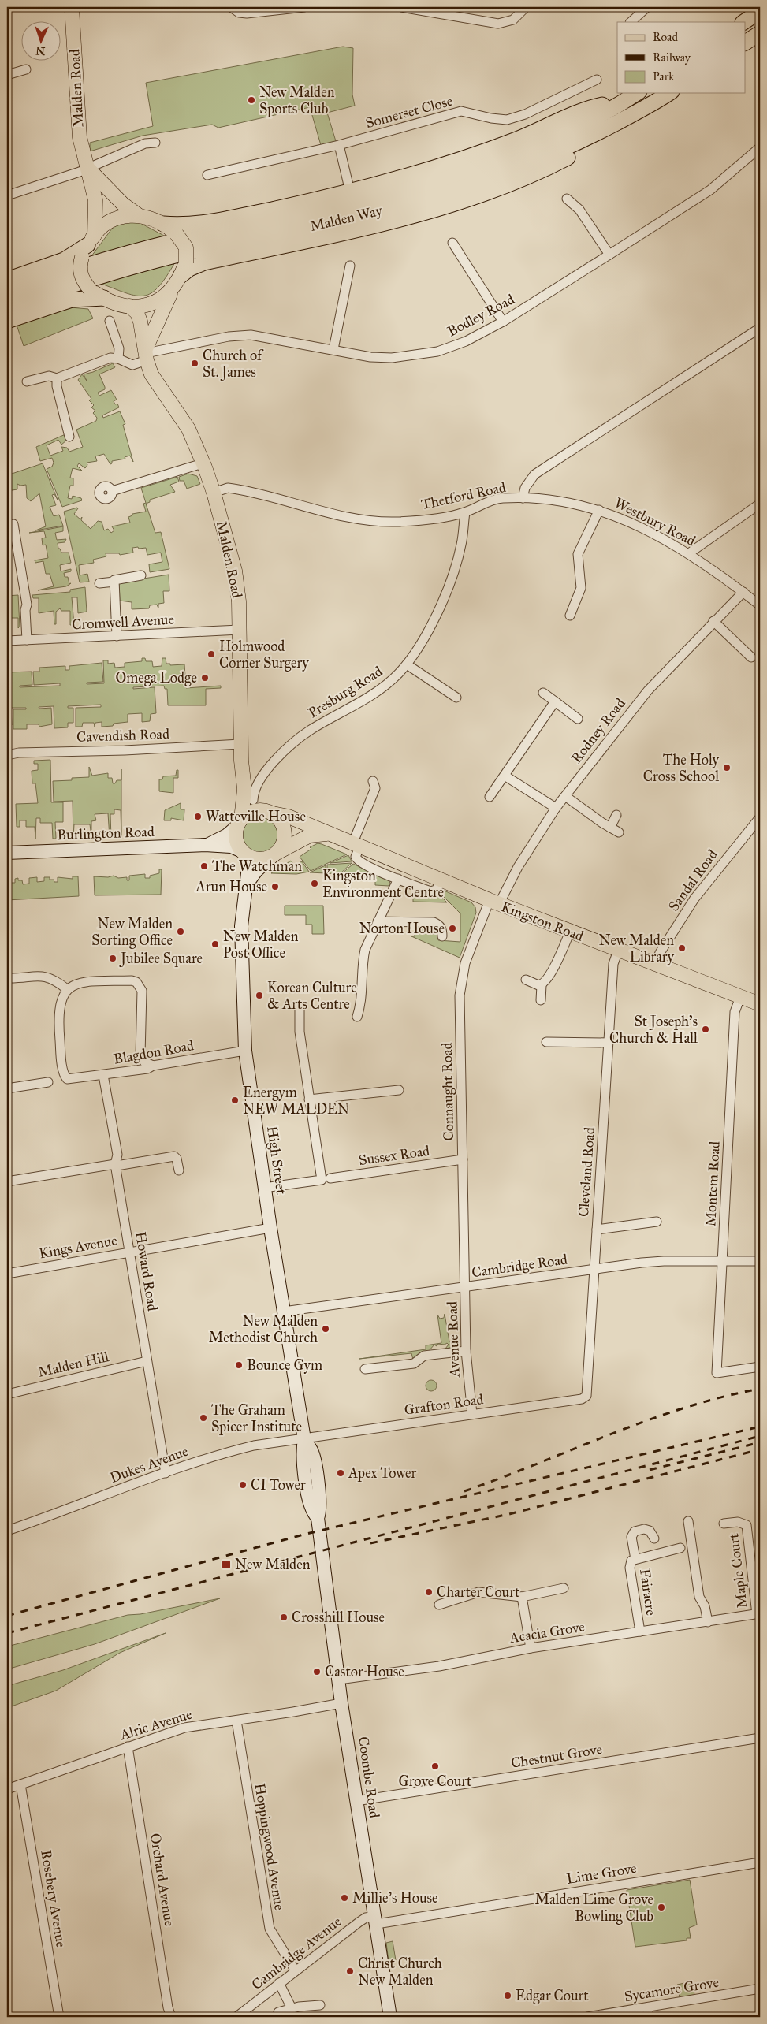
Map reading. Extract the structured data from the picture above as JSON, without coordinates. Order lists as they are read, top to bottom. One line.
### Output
{"streets":{"highway":["Malden Way"],"main road":["Malden Road","Burlington Road","Kingston Road","High Street","Coombe Road"],"street":["Somerset Close","Bodley Road","Thetford Road","Westbury Road","Cromwell Avenue","Presburg Road","Rodney Road","Cavendish Road","Sandal Road","Blagdon Road","Connaught Road","Sussex Road","Cleveland Road","Montem Road","Kings Avenue","Cambridge Road","Howard Road","Avenue Road","Malden Hill","Grafton Road","Dukes Avenue","Maple Court","Fairacre","Acacia Grove","Alric Avenue","Chestnut Grove","Hoppingwood Avenue","Lime Grove","Orchard Avenue","Rosebery Avenue","Cambridge Avenue","Sycamore Grove"]},"crossings":[["Malden Road","Bodley Road"],["Malden Road","Thetford Road"],["Malden Road","Cromwell Avenue"],["Malden Road","Presburg Road"],["Malden Road","Cavendish Road"],["Malden Road","Burlington Road"],["Malden Road","Kingston Road"],["Malden Road","High Street"],["Thetford Road","Westbury Road"],["Thetford Road","Presburg Road"],["Westbury Road","Rodney Road"],["Rodney Road","Kingston Road"],["Rodney Road","Connaught Road"],["Burlington Road","Kingston Road"],["Burlington Road","High Street"],["Sandal Road","Kingston Road"],["Kingston Road","Connaught Road"],["Kingston Road","High Street"],["Kingston Road","Cleveland Road"],["Kingston Road","Montem Road"],["Blagdon Road","High Street"],["Blagdon Road","Howard Road"],["Connaught Road","Sussex Road"],["Connaught Road","Cambridge Road"],["Connaught Road","Avenue Road"],["Sussex Road","High Street"],["High Street","Kings Avenue"],["High Street","Cambridge Road"],["High Street","Grafton Road"],["High Street","Dukes Avenue"],["High Street","Coombe Road"],["Cleveland Road","Cambridge Road"],["Cleveland Road","Grafton Road"],["Montem Road","Cambridge Road"],["Kings Avenue","Howard Road"],["Cambridge Road","Avenue Road"],["Howard Road","Malden Hill"],["Howard Road","Dukes Avenue"],["Avenue Road","Grafton Road"],["Grafton Road","Dukes Avenue"],["Maple Court","Acacia Grove"],["Fairacre","Acacia Grove"],["Acacia Grove","Coombe Road"],["Alric Avenue","Coombe Road"],["Alric Avenue","Hoppingwood Avenue"],["Alric Avenue","Orchard Avenue"],["Alric Avenue","Rosebery Avenue"],["Chestnut Grove","Coombe Road"],["Coombe Road","Lime Grove"],["Coombe Road","Cambridge Avenue"],["Hoppingwood Avenue","Cambridge Avenue"],["Lime Grove","Cambridge Avenue"]],"places":{"other":["New Malden Sports Club","Church of St. James","Holmwood Corner Surgery","Omega Lodge","The Holy Cross School","Watteville House","The Watchman","Kingston Environment Centre","Arun House","Norton House","New Malden Sorting Office","New Malden Post Office","New Malden Library","Jubilee Square","Korean Culture & Arts Centre","St Joseph's Church & Hall","Energym NEW MALDEN","New Malden Methodist Church","Bounce Gym","The Graham Spicer Institute","Apex Tower","CI Tower","Charter Court","Crosshill House","Castor House","Grove Court","Millie's House","Malden Lime Grove Bowling Club","Christ Church New Malden","Edgar Court"],"transit":["New Malden"]},"legend":["Road","Railway","Park"],"north":"bottom"}
